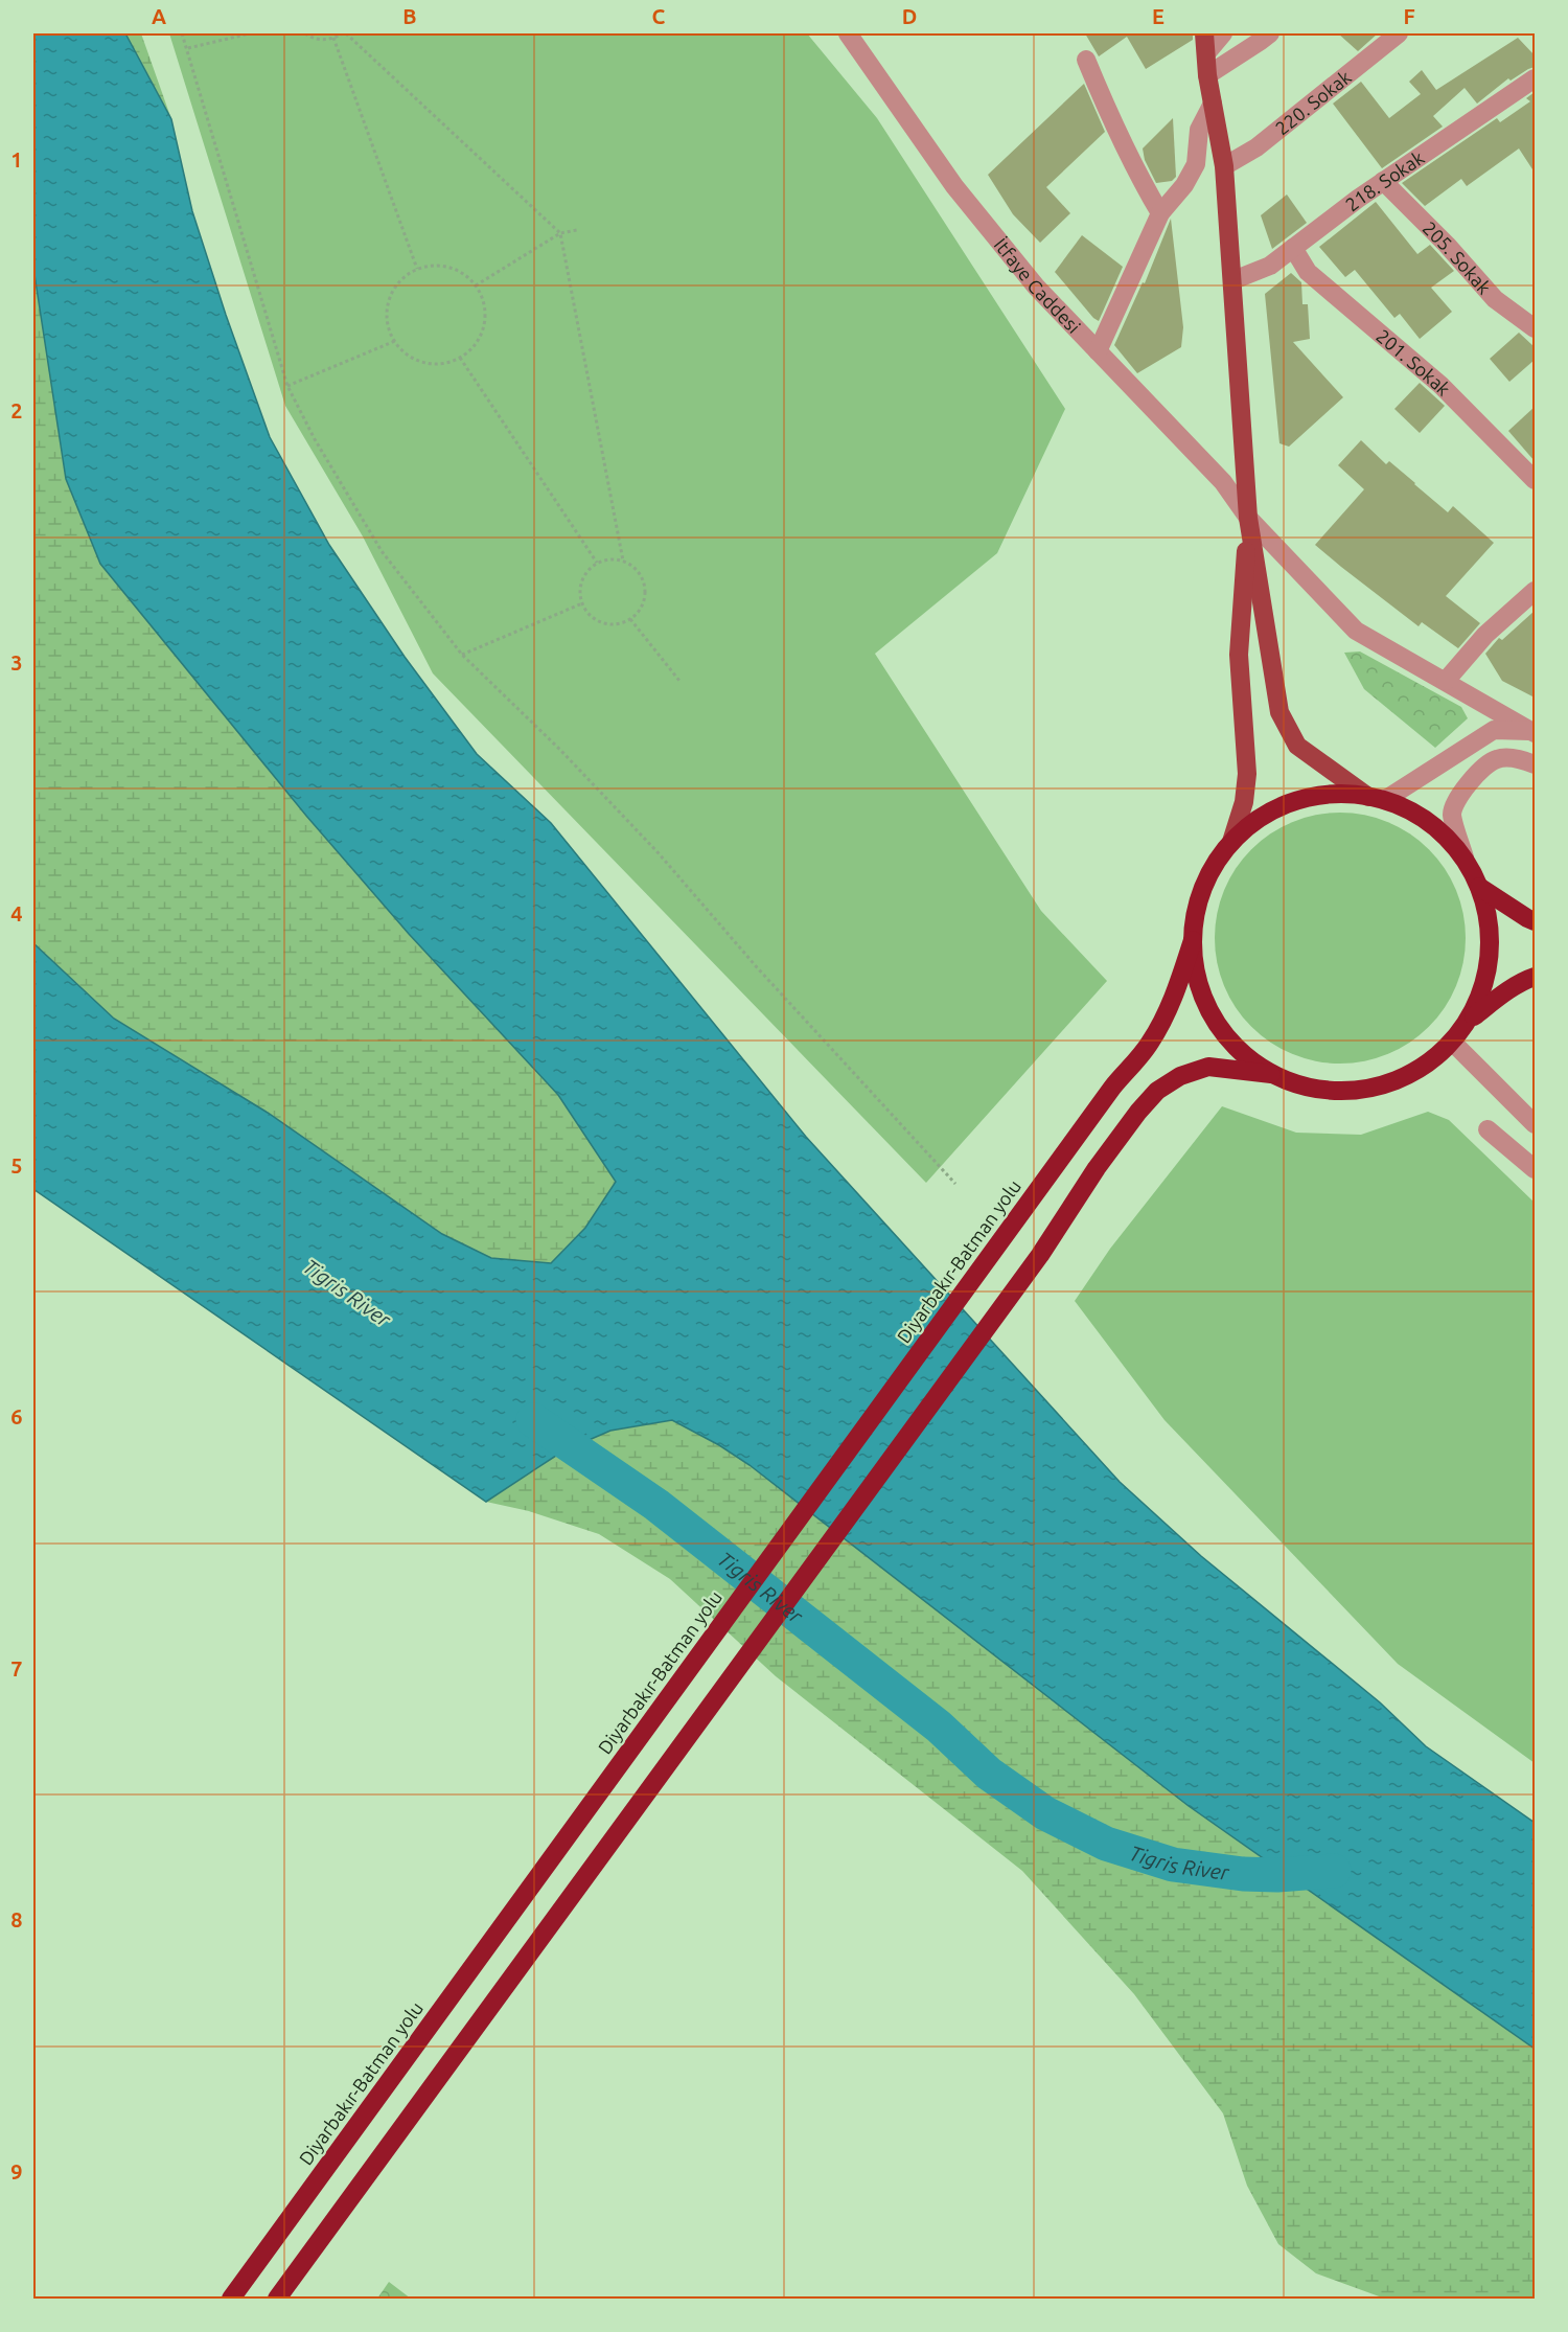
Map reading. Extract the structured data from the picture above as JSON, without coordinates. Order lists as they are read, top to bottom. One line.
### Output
{"streets":{"highway":["Diyarbakır-Batman yolu"],"street":["220. Sokak","218. Sokak","205. Sokak","İtfaye Caddesi","201. Sokak"]},"crossings":[["218. Sokak","205. Sokak"],["218. Sokak","201. Sokak"]],"water":["Tigris River"],"grid":{"columns":["A","B","C","D","E","F"],"rows":["1","2","3","4","5","6","7","8","9"]}}
